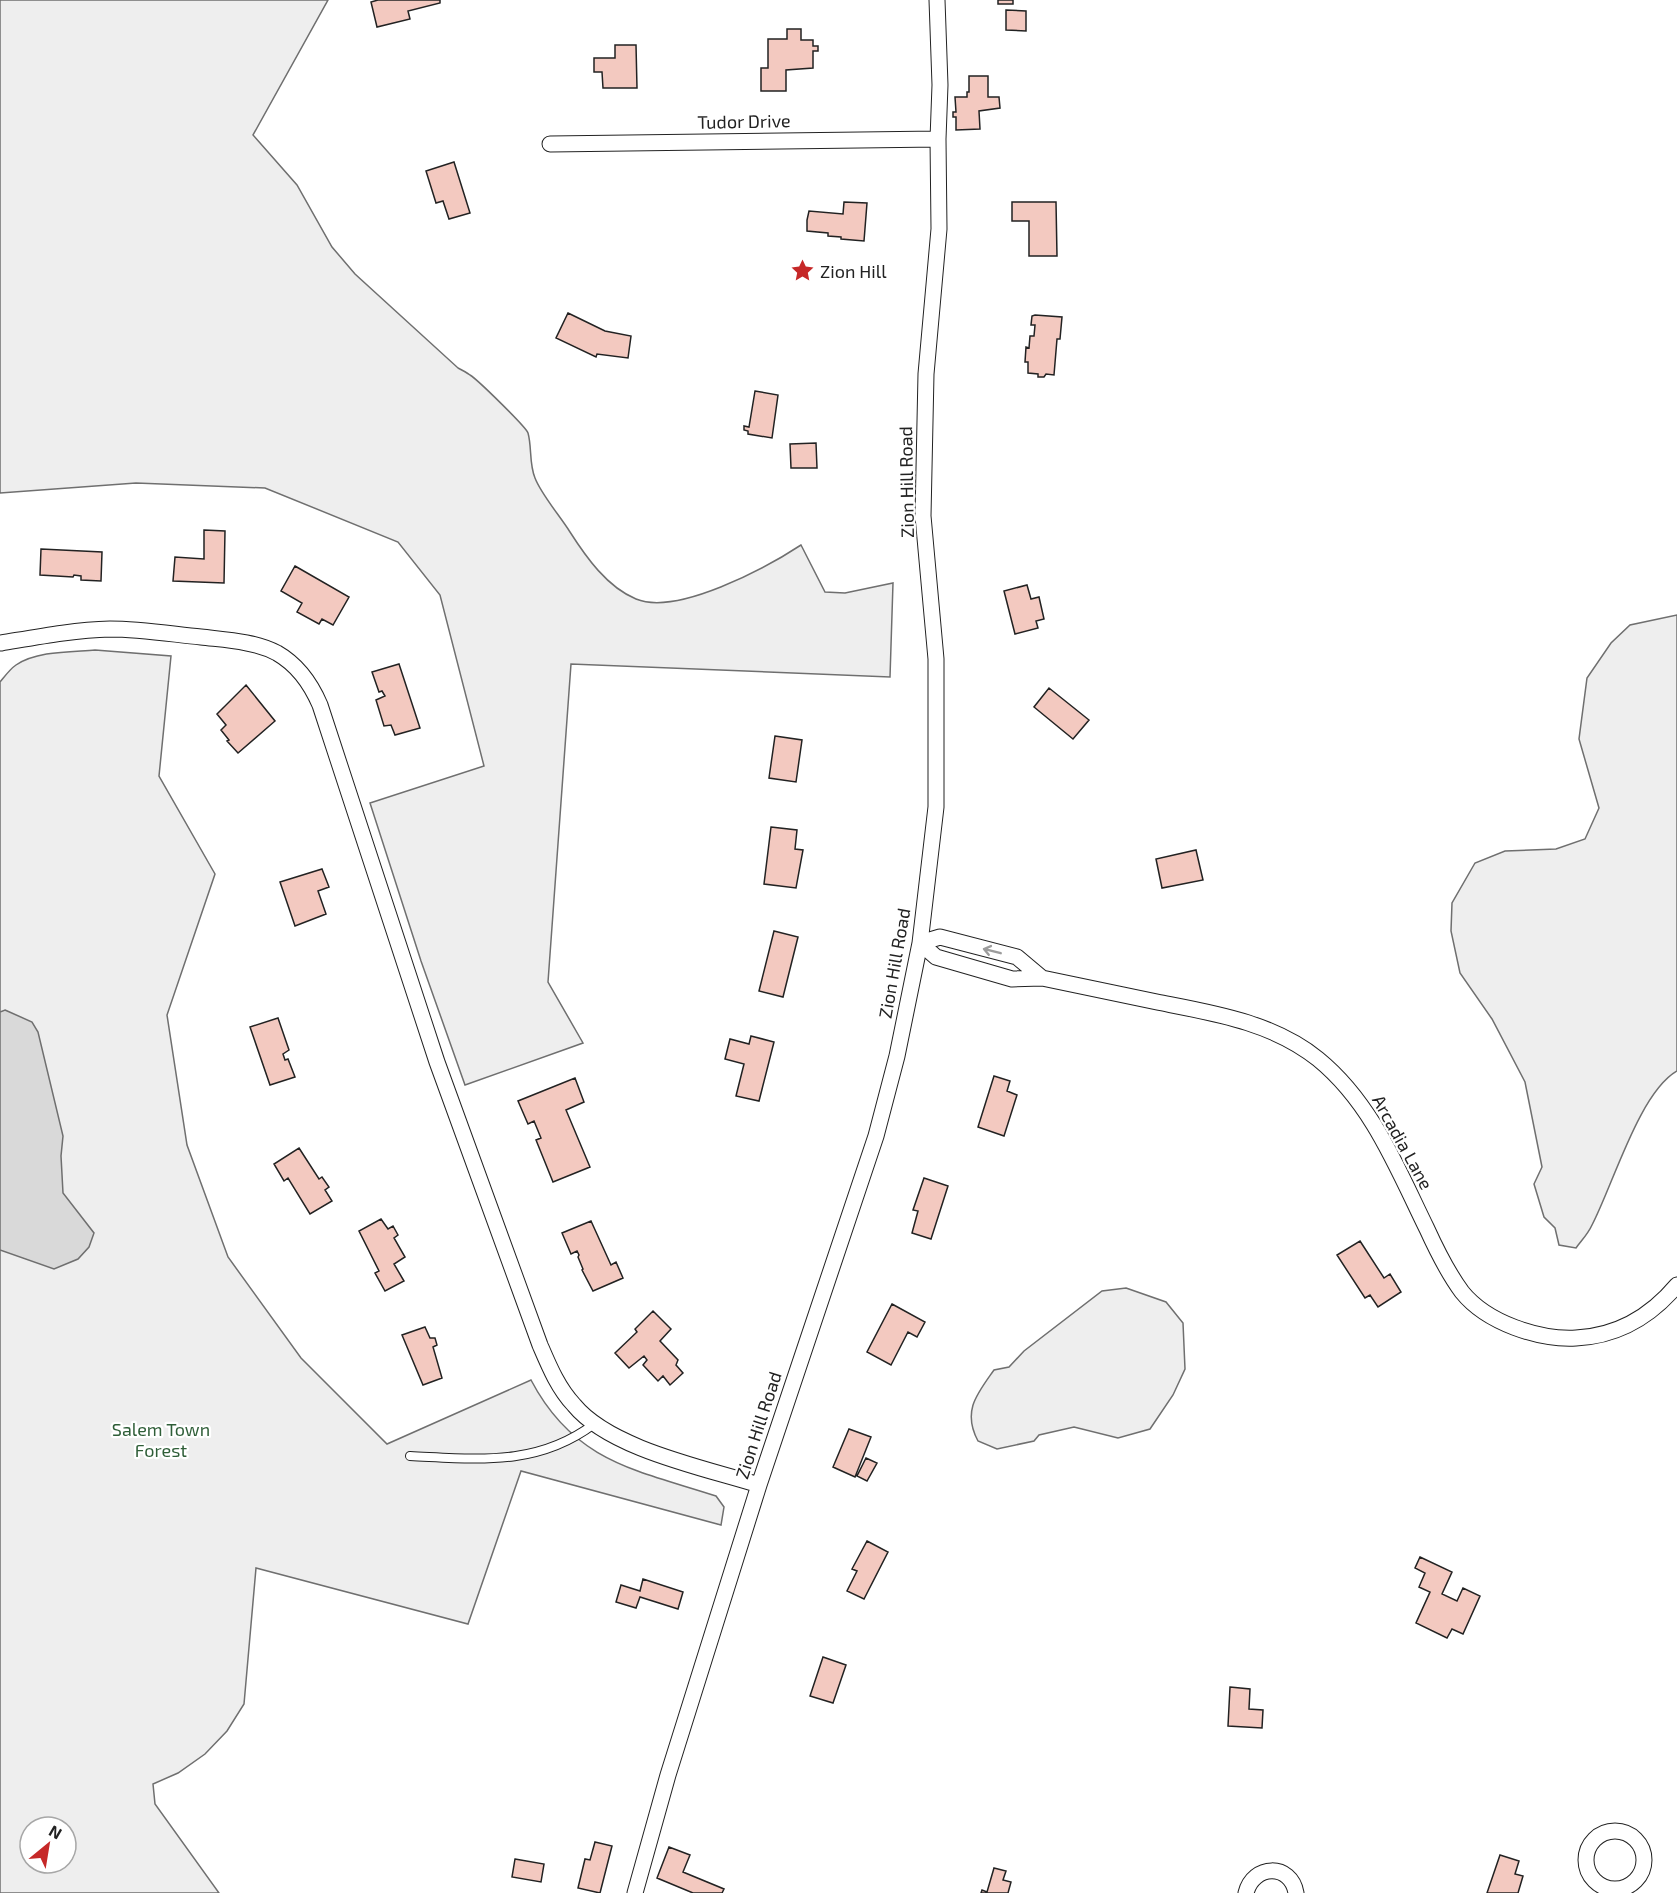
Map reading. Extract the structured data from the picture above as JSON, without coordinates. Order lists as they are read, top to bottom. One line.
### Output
{"streets":{"street":["Tudor Drive","Zion Hill Road","Arcadia Lane"]},"crossings":[["Tudor Drive","Zion Hill Road"],["Zion Hill Road","Arcadia Lane"]],"parks":["Salem Town Forest"],"places":{"place":["Zion Hill"]},"north":"top right"}
